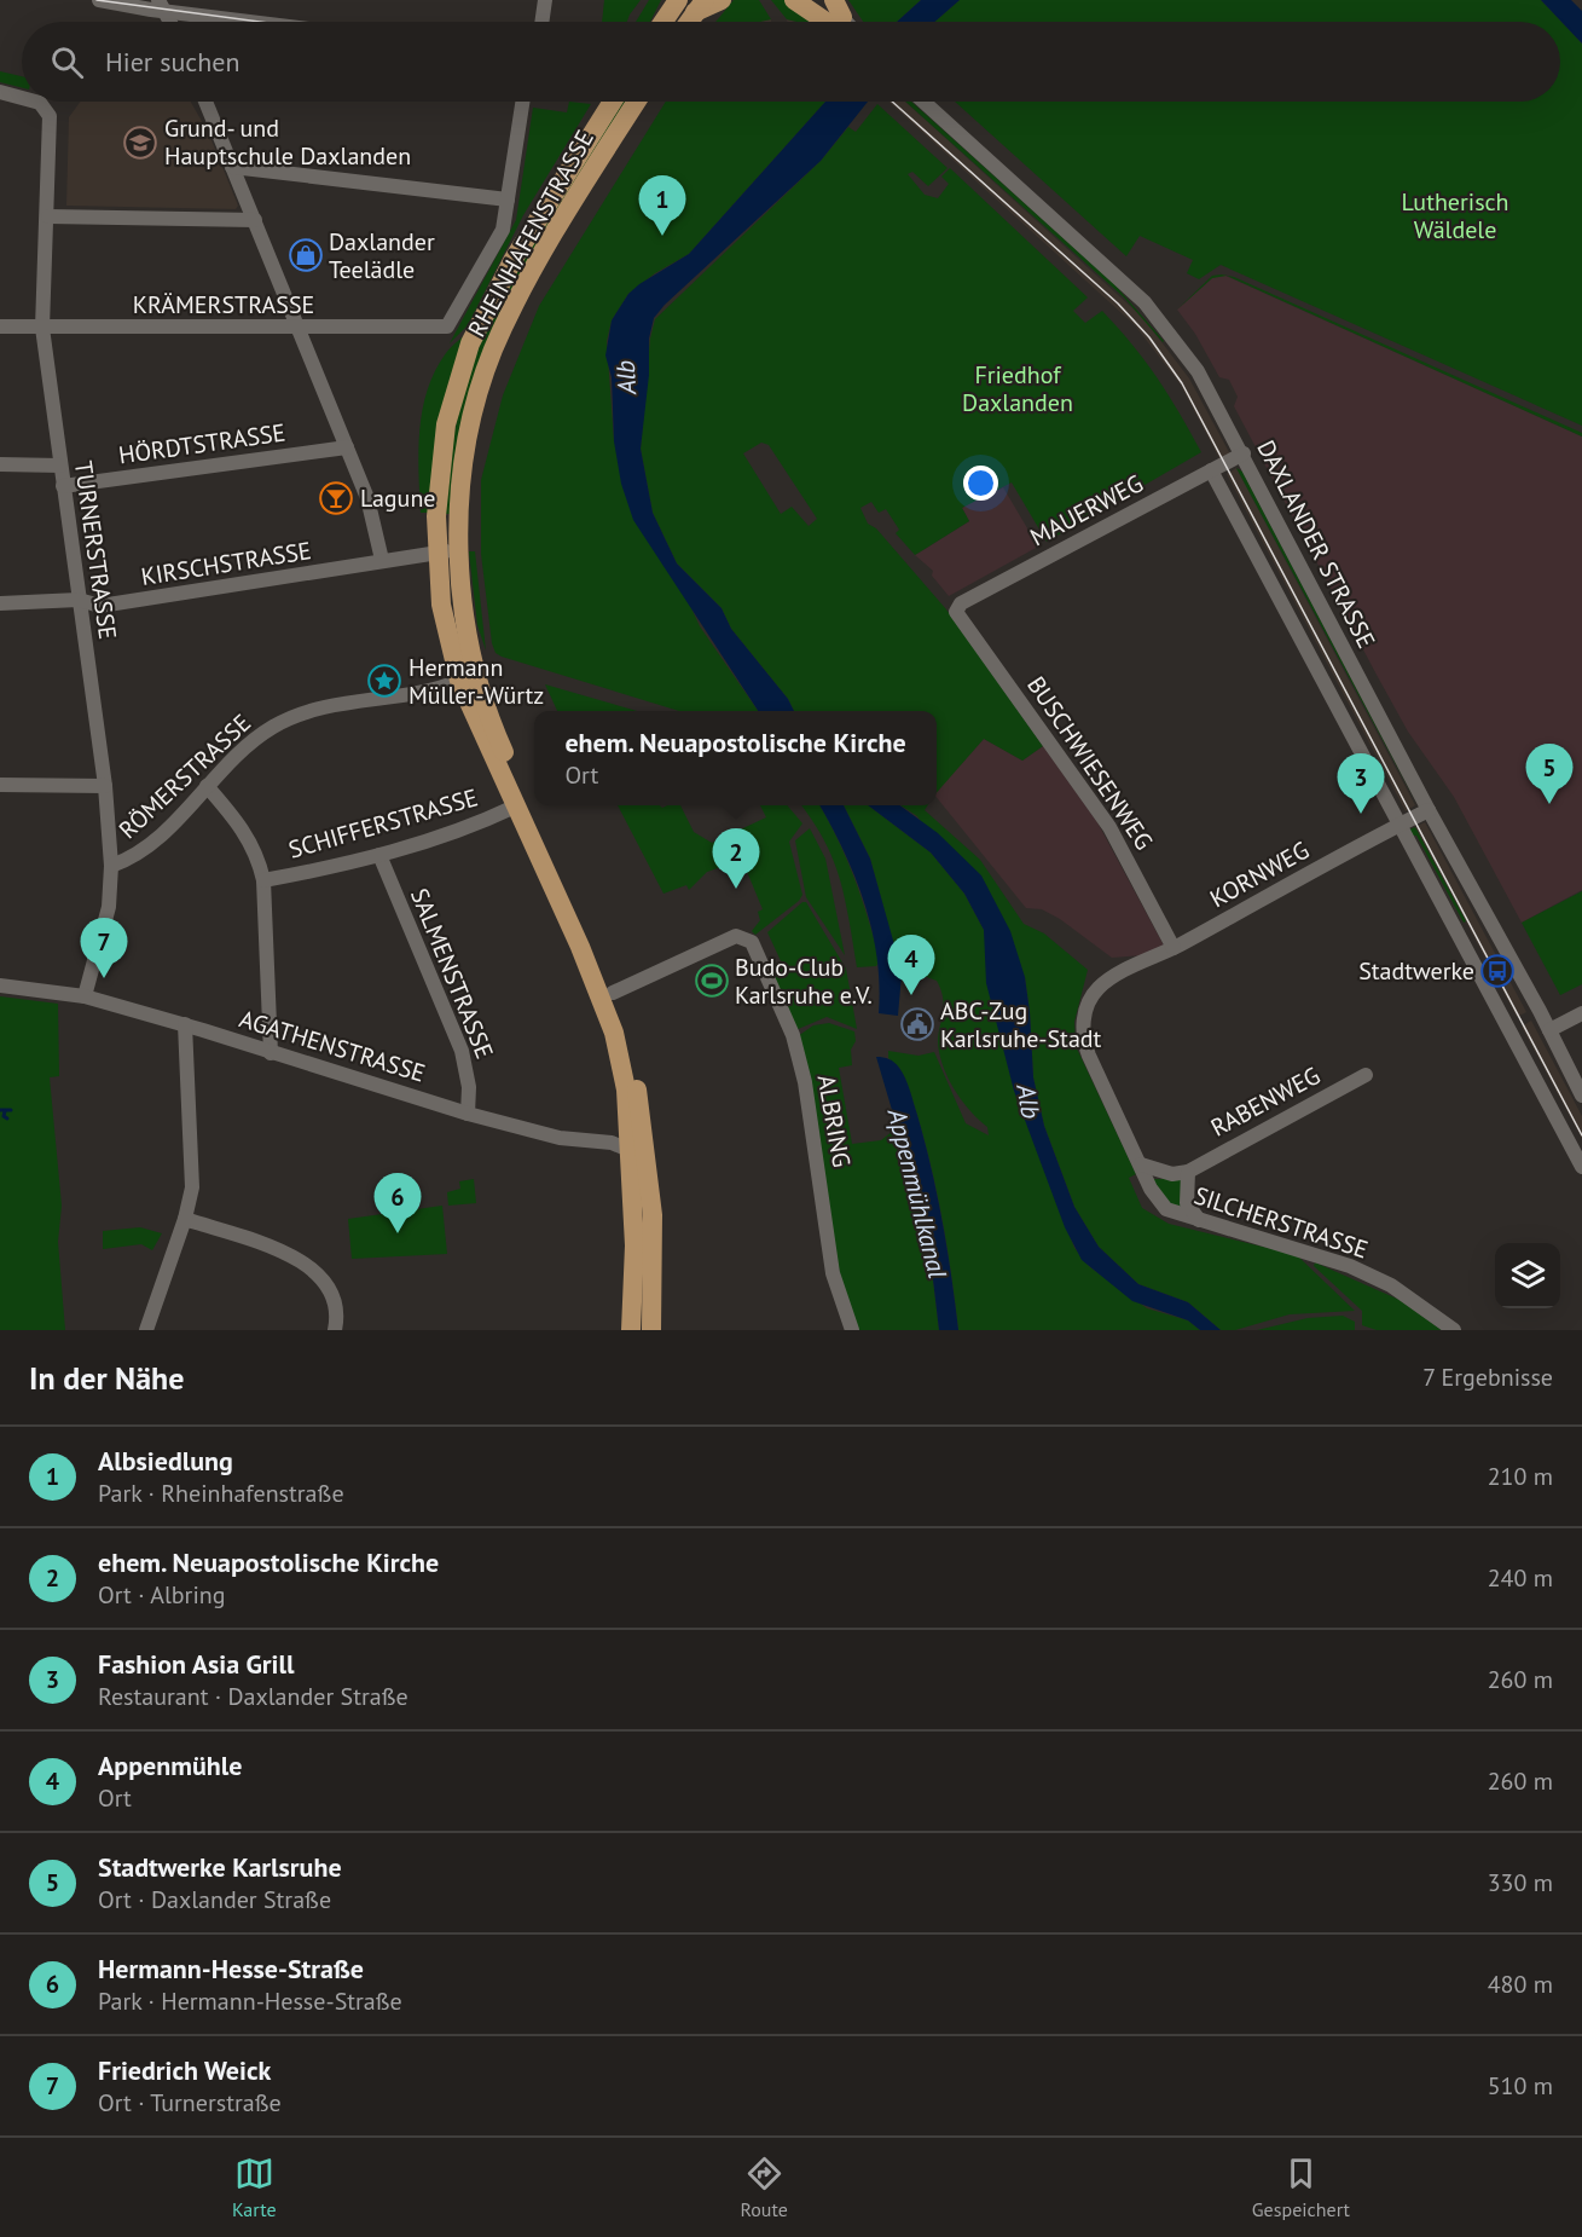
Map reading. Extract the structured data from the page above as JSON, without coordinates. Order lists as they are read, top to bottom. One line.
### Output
{"streets":{"main road":["RHEINHAFENSTRASSE"],"street":["KRÄMERSTRASSE","HÖRDTSTRASSE","MAUERWEG","DAXLANDER STRASSE","TURNERSTRASSE","KIRSCHSTRASSE","BUSCHWIESENWEG","RÖMERSTRASSE","SCHIFFERSTRASSE","KORNWEG","SALMENSTRASSE","AGATHENSTRASSE","RABENWEG","ALBRING","SILCHERSTRASSE"]},"crossings":[["RHEINHAFENSTRASSE","KIRSCHSTRASSE"],["RHEINHAFENSTRASSE","RÖMERSTRASSE"],["RHEINHAFENSTRASSE","SCHIFFERSTRASSE"],["RHEINHAFENSTRASSE","AGATHENSTRASSE"],["RHEINHAFENSTRASSE","ALBRING"],["KRÄMERSTRASSE","TURNERSTRASSE"],["HÖRDTSTRASSE","TURNERSTRASSE"],["MAUERWEG","DAXLANDER STRASSE"],["MAUERWEG","BUSCHWIESENWEG"],["DAXLANDER STRASSE","KORNWEG"],["TURNERSTRASSE","KIRSCHSTRASSE"],["TURNERSTRASSE","RÖMERSTRASSE"],["TURNERSTRASSE","AGATHENSTRASSE"],["BUSCHWIESENWEG","KORNWEG"],["SCHIFFERSTRASSE","SALMENSTRASSE"],["KORNWEG","SILCHERSTRASSE"],["SALMENSTRASSE","AGATHENSTRASSE"]],"water":["Alb","Appenmühlkanal"],"parks":["Lutherisch Wäldele","Friedhof Daxlanden"],"places":{"school or university":["Grund- und Hauptschule Daxlanden"],"shop":["Daxlander Teelädle"],"bar":["Lagune"],"place":["Hermann Müller-Würtz"],"bus stop":["Stadtwerke"],"sports":["Budo-Club Karlsruhe e.V."],"public building":["ABC-Zug Karlsruhe-Stadt"]},"page":{"search":"Hier suchen","pins":["1","5","3","2","7","4","6"],"popup":["ehem. Neuapostolische Kirche","Ort"],"heading":["In der Nähe","7 Ergebnisse"],"list":[{"mark":"1","name":"Albsiedlung","note":"Park · Rheinhafenstraße","value":"210 m"},{"mark":"2","name":"ehem. Neuapostolische Kirche","note":"Ort · Albring","value":"240 m"},{"mark":"3","name":"Fashion Asia Grill","note":"Restaurant · Daxlander Straße","value":"260 m"},{"mark":"4","name":"Appenmühle","note":"Ort","value":"260 m"},{"mark":"5","name":"Stadtwerke Karlsruhe","note":"Ort · Daxlander Straße","value":"330 m"},{"mark":"6","name":"Hermann-Hesse-Straße","note":"Park · Hermann-Hesse-Straße","value":"480 m"},{"mark":"7","name":"Friedrich Weick","note":"Ort · Turnerstraße","value":"510 m"}],"nav":["Karte","Route","Gespeichert"]}}
